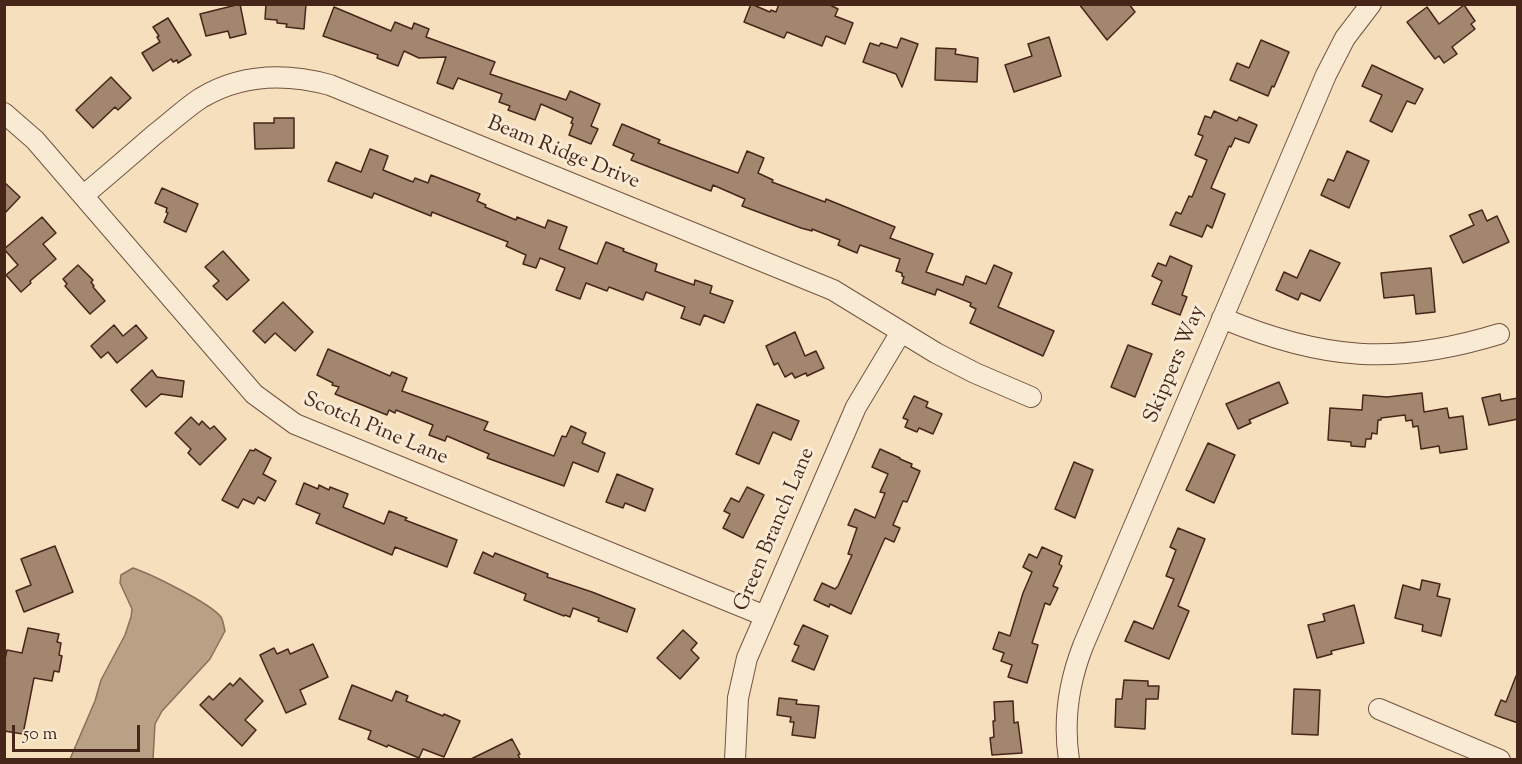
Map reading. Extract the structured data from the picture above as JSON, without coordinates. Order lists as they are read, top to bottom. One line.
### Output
{"streets":{"street":["Beam Ridge Drive","Skippers Way","Scotch Pine Lane","Green Branch Lane"]},"crossings":[["Beam Ridge Drive","Scotch Pine Lane"],["Beam Ridge Drive","Green Branch Lane"],["Scotch Pine Lane","Green Branch Lane"]],"scale_bar":"50 m"}
